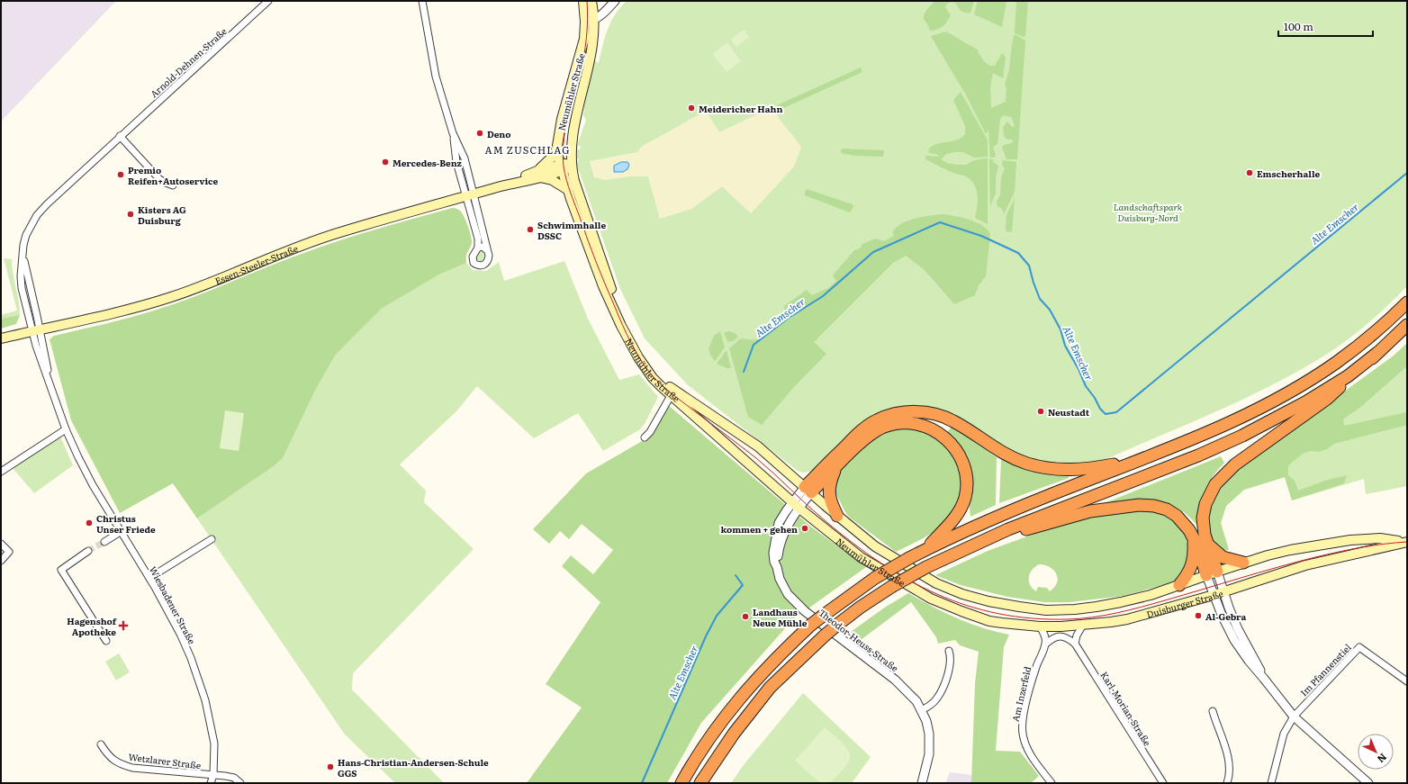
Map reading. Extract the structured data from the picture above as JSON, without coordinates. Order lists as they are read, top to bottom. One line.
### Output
{"streets":{"main road":["Neumühler Straße","Essen-Steeler-Straße","Duisburger Straße"],"street":["Arnold-Dehnen-Straße","Wiesbadener Straße","Theodor-Heuss-Straße","Im Pfannenstiel","Am Inzerfeld","Karl-Morian-Straße","Wetzlarer Straße"]},"crossings":[["Arnold-Dehnen-Straße","Essen-Steeler-Straße"],["Arnold-Dehnen-Straße","Wiesbadener Straße"],["Neumühler Straße","Essen-Steeler-Straße"],["Neumühler Straße","Duisburger Straße"],["Neumühler Straße","Theodor-Heuss-Straße"],["Essen-Steeler-Straße","Wiesbadener Straße"],["Wiesbadener Straße","Wetzlarer Straße"]],"districts":["AM ZUSCHLAG"],"water":["Alte Emscher"],"parks":["Landschaftspark Duisburg-Nord"],"places":{"other":["Meidericher Hahn","Deno","Mercedes-Benz","Emscherhalle","Premio Reifen+Autoservice","Kisters AG Duisburg","Schwimmhalle DSSC","Neustadt","Christus Unser Friede","kommen + gehen","Al-Gebra","Landhaus Neue Mühle","Hans-Christian-Andersen-Schule GGS"],"health":["Hagenshof Apotheke"]},"scale_bar":"100 m","north":"bottom right"}
